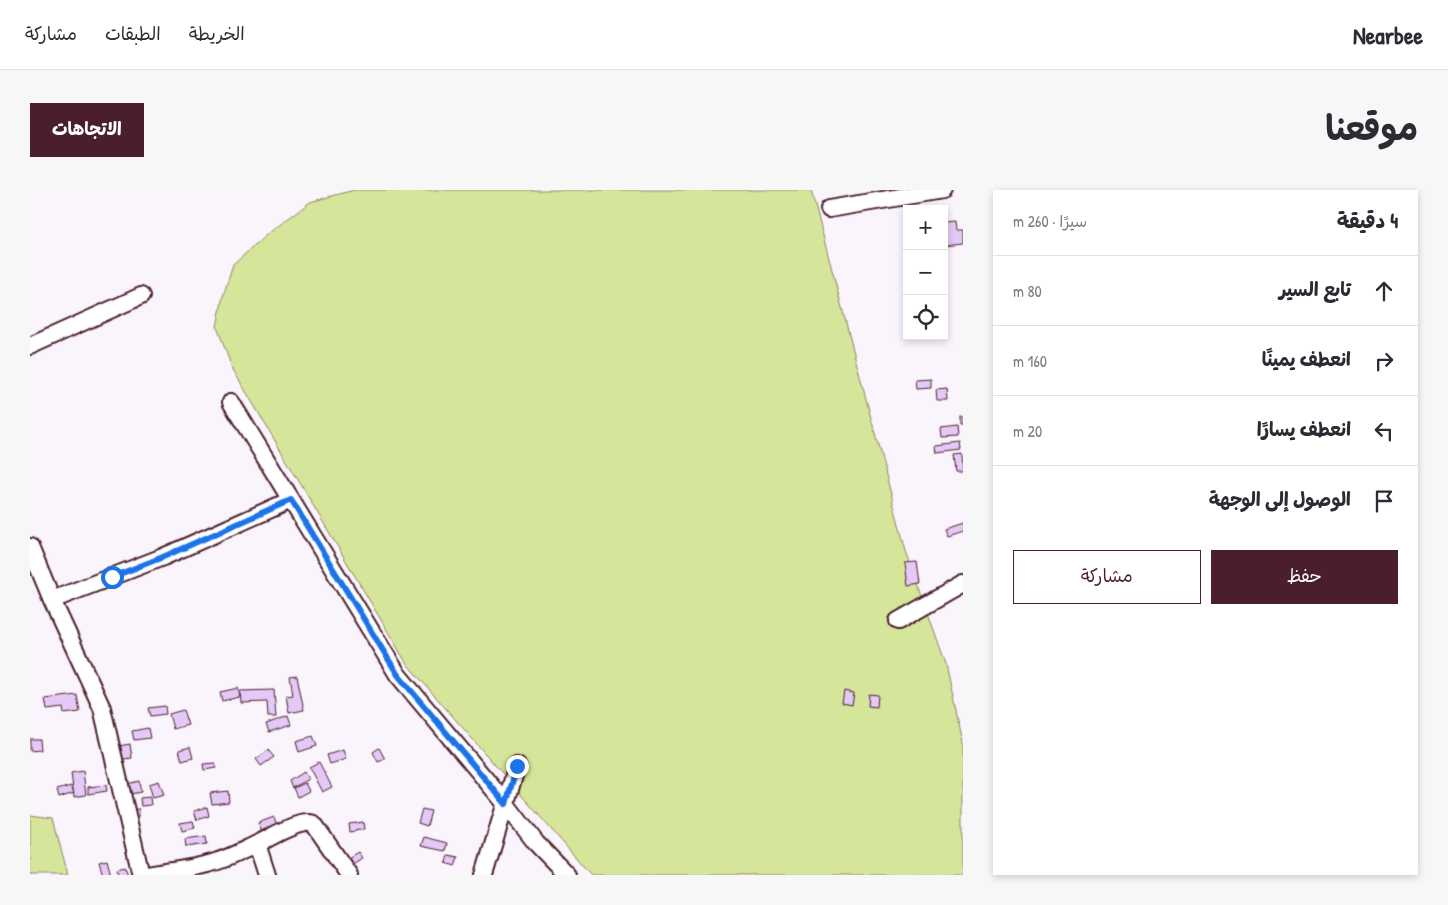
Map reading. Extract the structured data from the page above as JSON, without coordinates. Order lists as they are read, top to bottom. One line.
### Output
{"page":{"header":"Nearbee","nav":["الخريطة","الطبقات","مشاركة"],"title":"موقعنا","buttons":["الاتجاهات",["حفظ","مشاركة"]],"heading":["4 دقيقة","سيرًا · 260 m"],"map_buttons":["+","−"],"list":[["تابع السير","80 m"],["انعطف يمينًا","160 m"],["انعطف يسارًا","20 m"],"الوصول إلى الوجهة"]}}
